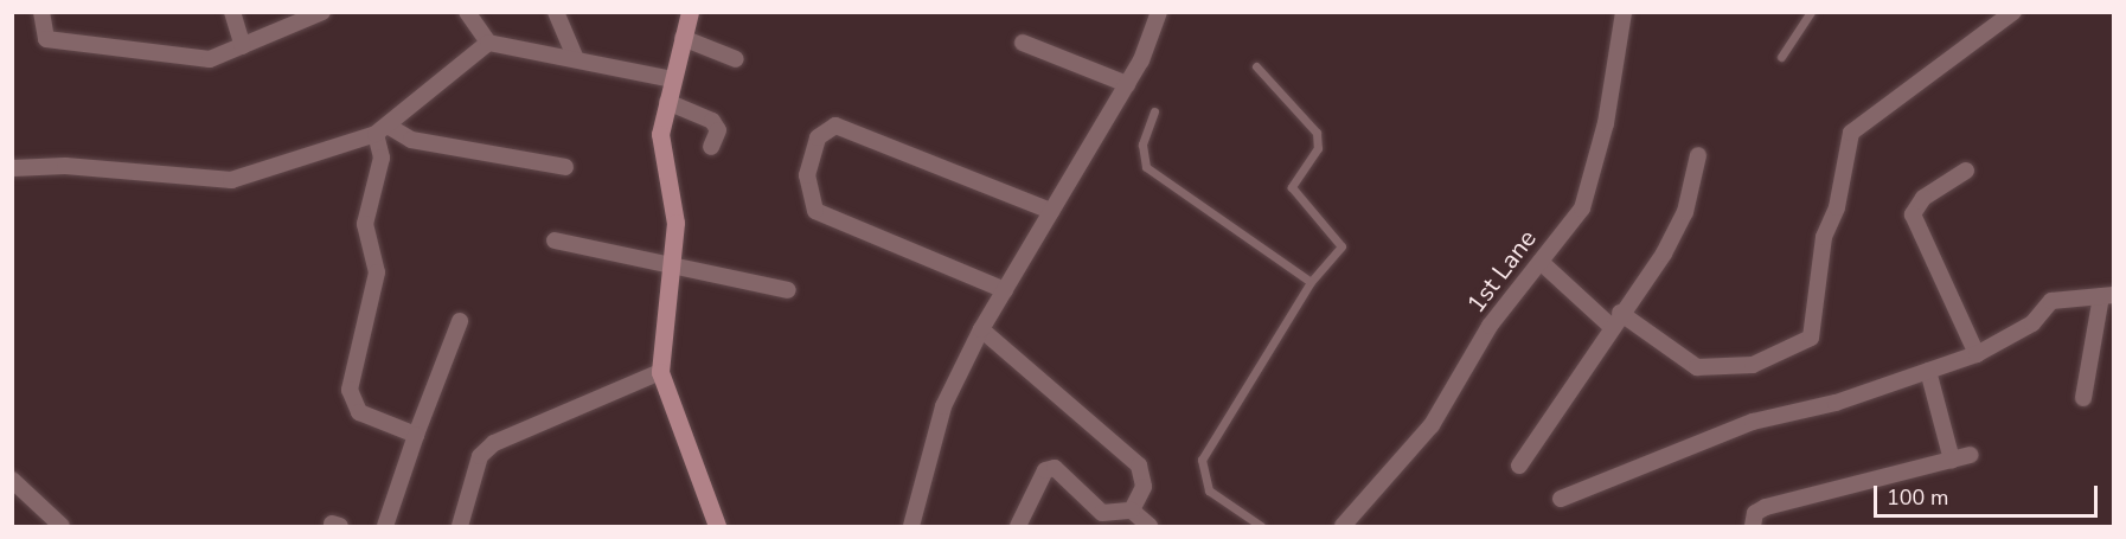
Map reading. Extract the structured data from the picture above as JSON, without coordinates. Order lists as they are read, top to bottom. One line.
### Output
{"streets":{"street":["1st Lane"]},"scale_bar":"100 m"}
